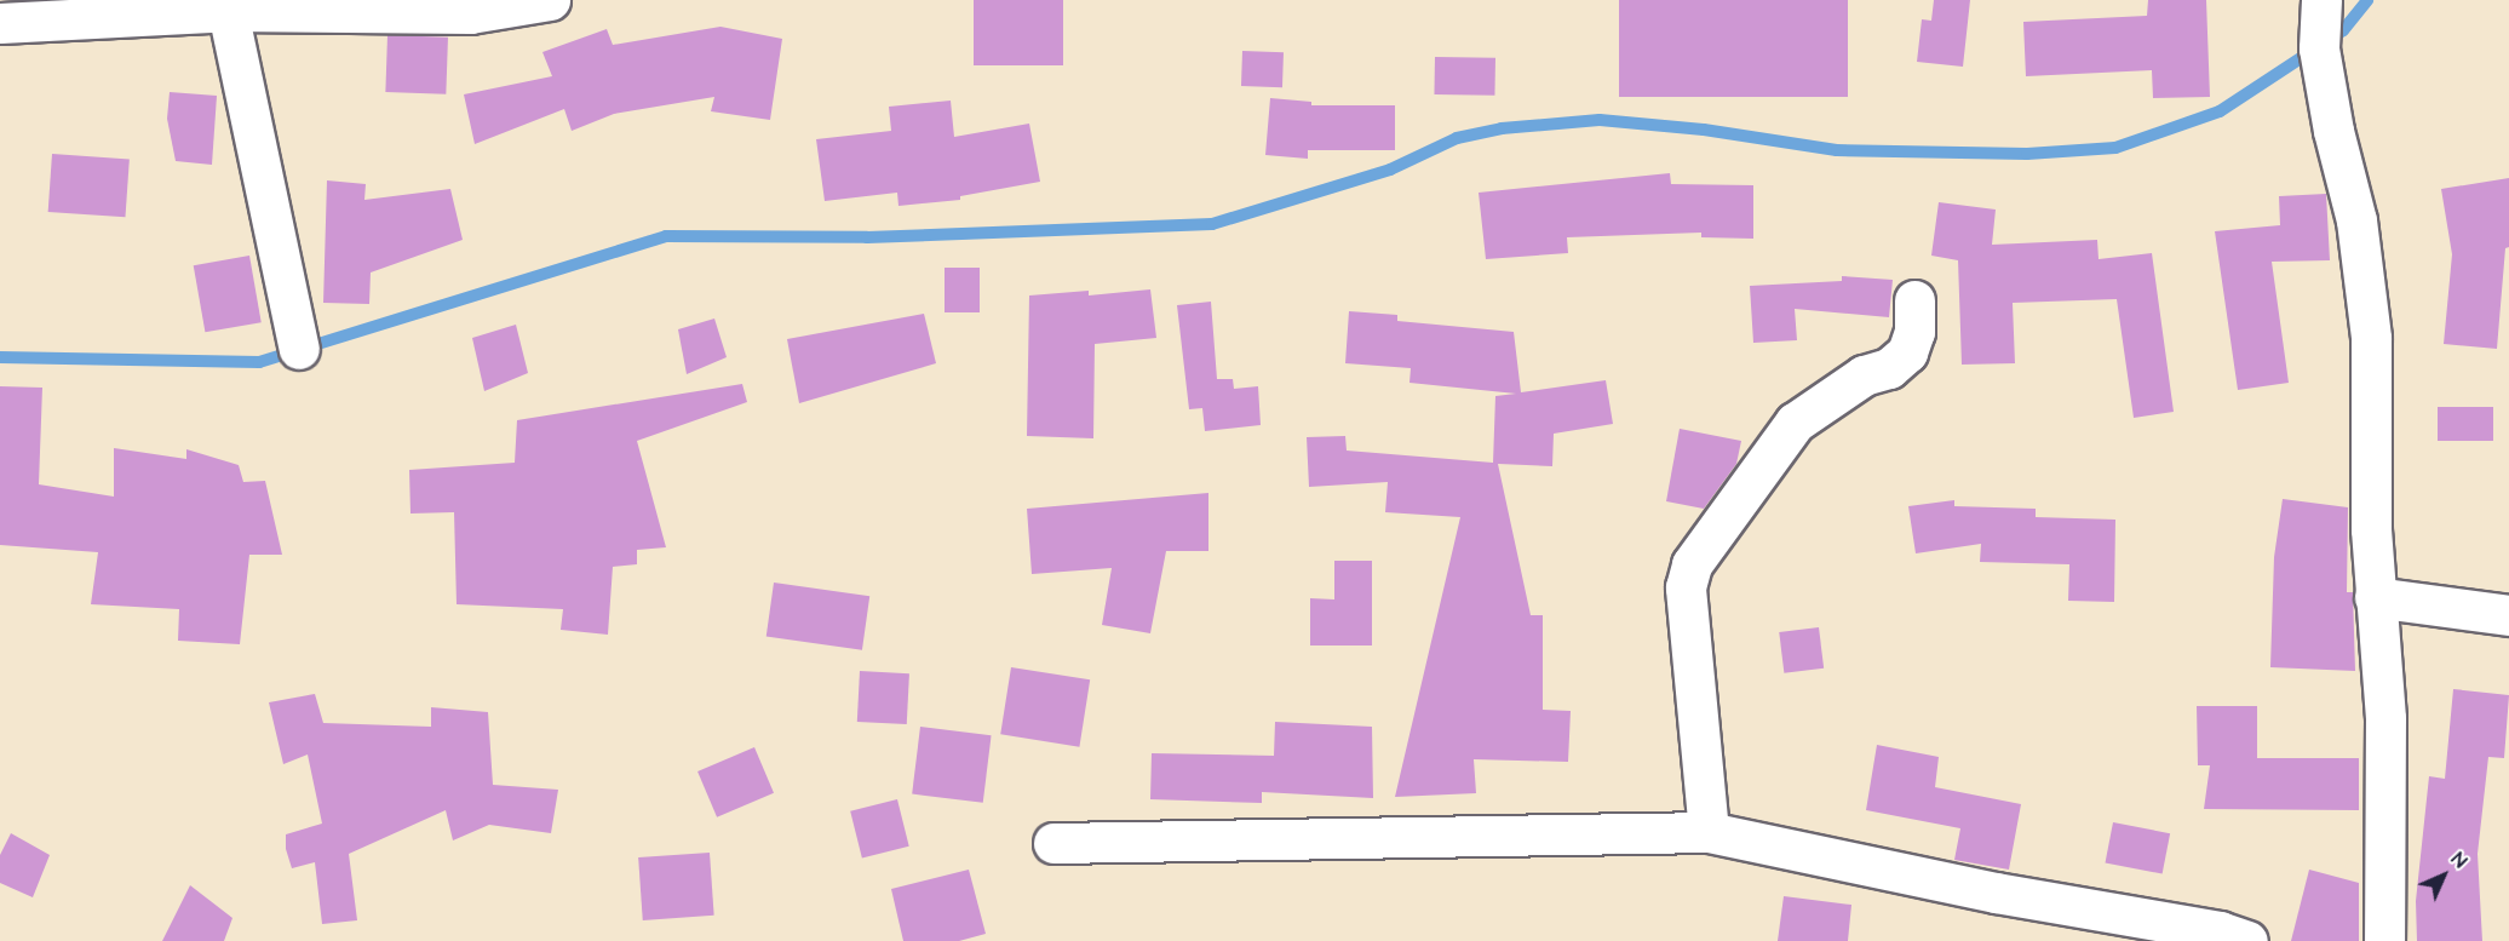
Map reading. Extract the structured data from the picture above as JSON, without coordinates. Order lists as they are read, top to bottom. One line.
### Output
{"north":"top right"}
